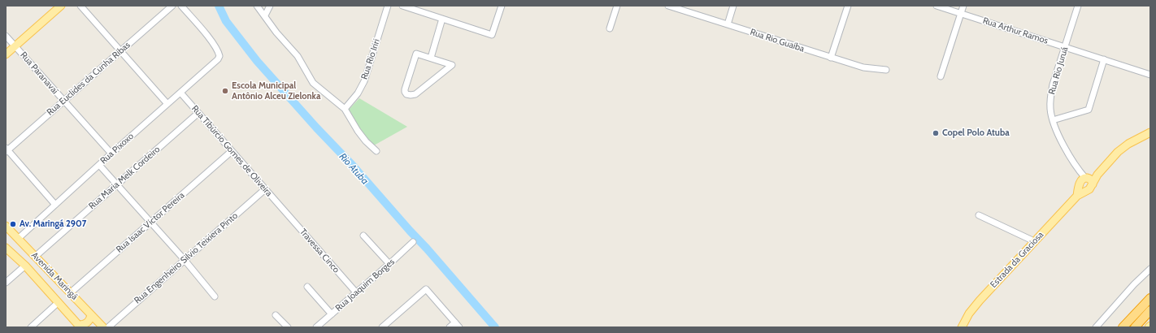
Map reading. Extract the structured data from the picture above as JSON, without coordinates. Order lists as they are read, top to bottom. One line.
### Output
{"streets":{"main road":["Estrada da Graciosa","Avenida Maringá"],"street":["Rua Arthur Ramos","Rua Rio Guaíba","Rua Rio Iriri","Rua Rio Juruá","Rua Paranavaí","Rua Euclides da Cunha Ribas","Rua Pixoxo","Rua Tibúrcio Gomes de Oliveira","Rua Maria Melk Cordeiro","Rua Isaac Victor Pereira","Travessa Cinco","Rua Engenheiro Silvio Teixiera Pinto","Rua Joaquim Borges"]},"crossings":[["Rua Arthur Ramos","Rua Rio Juruá"],["Rua Rio Juruá","Estrada da Graciosa"],["Rua Paranavaí","Rua Euclides da Cunha Ribas"],["Rua Paranavaí","Rua Pixoxo"],["Rua Pixoxo","Rua Tibúrcio Gomes de Oliveira"],["Rua Pixoxo","Avenida Maringá"],["Rua Tibúrcio Gomes de Oliveira","Rua Maria Melk Cordeiro"],["Rua Tibúrcio Gomes de Oliveira","Rua Isaac Victor Pereira"],["Rua Tibúrcio Gomes de Oliveira","Travessa Cinco"],["Rua Tibúrcio Gomes de Oliveira","Rua Engenheiro Silvio Teixiera Pinto"],["Rua Maria Melk Cordeiro","Avenida Maringá"],["Rua Isaac Victor Pereira","Avenida Maringá"],["Travessa Cinco","Rua Joaquim Borges"]],"water":["Rio Atuba"],"places":["Escola Municipal Antônio Alceu Zielonka","Copel Polo Atuba","Av. Maringá 2907"]}
